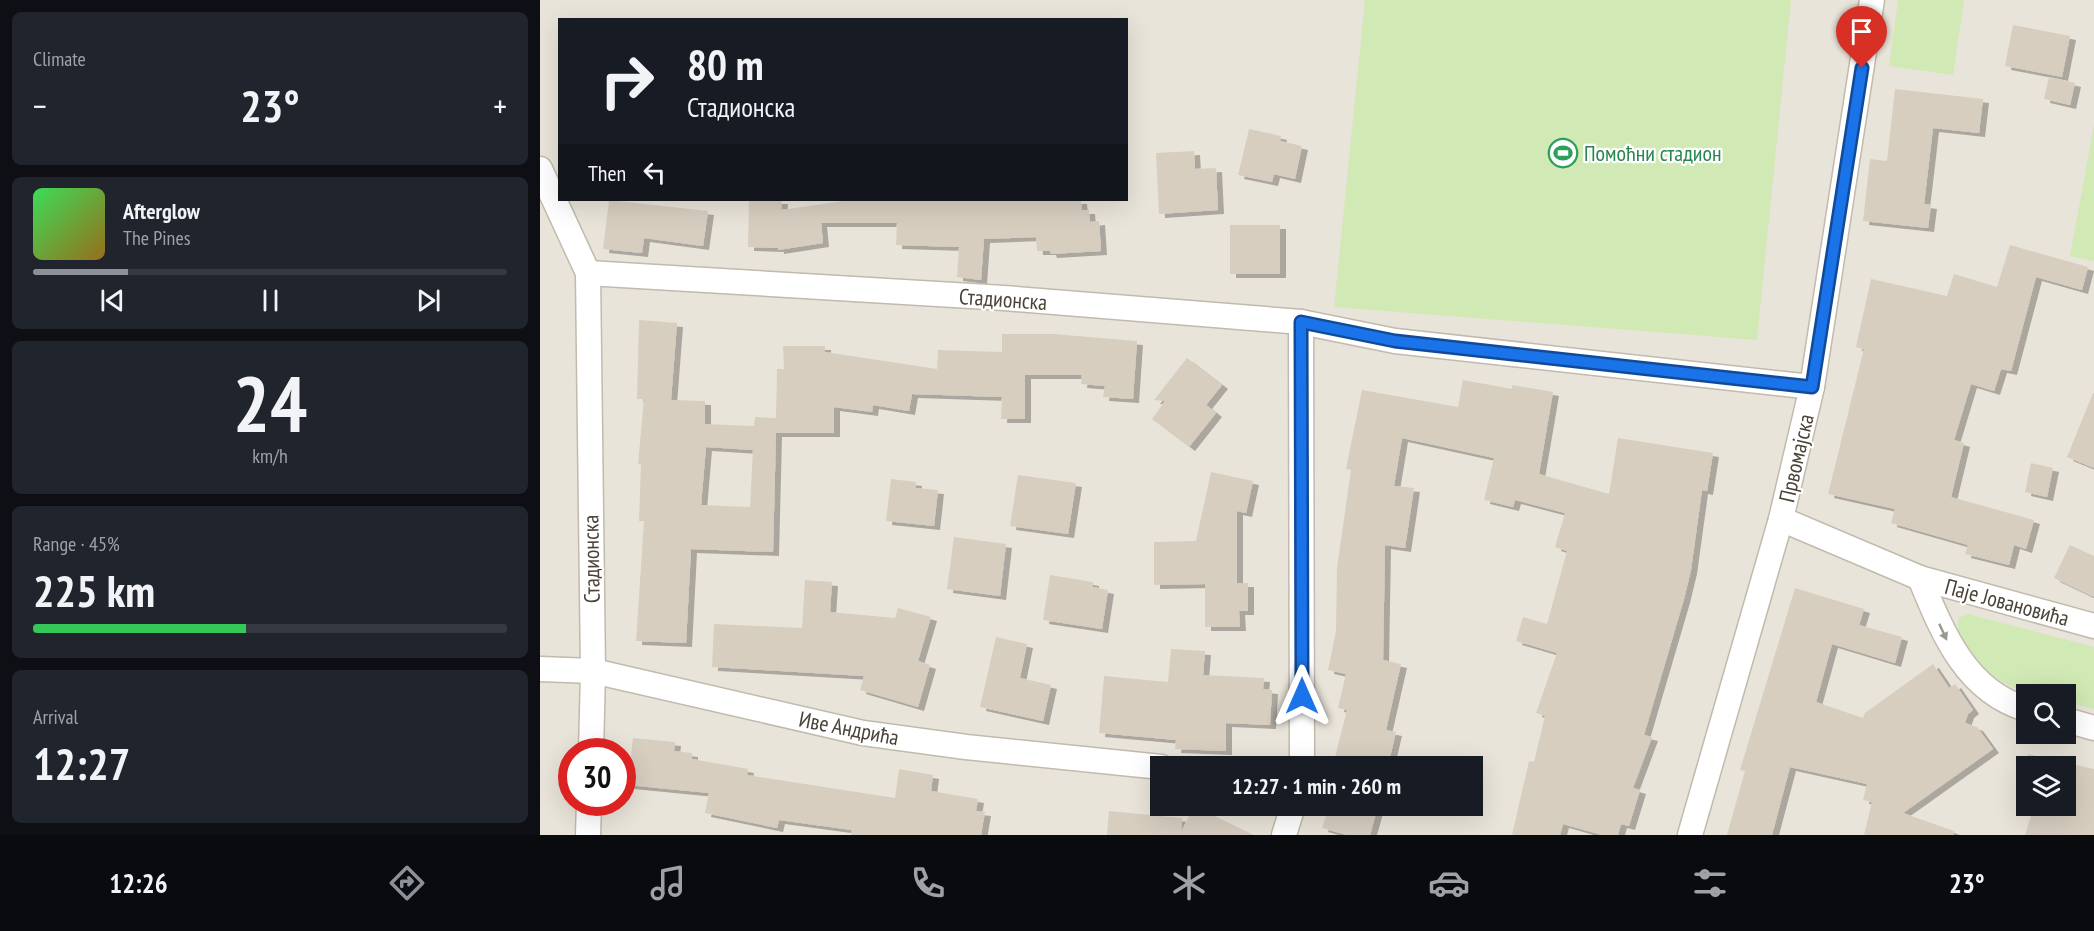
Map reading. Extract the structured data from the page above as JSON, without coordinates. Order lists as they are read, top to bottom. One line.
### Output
{"streets":{"street":["Стадионска","Првомајска","Паје Јовановића","Иве Андрића"]},"crossings":[["Стадионска","Првомајска"],["Стадионска","Иве Андрића"],["Првомајска","Паје Јовановића"]],"places":{"sports":["Помоћни стадион"]},"page":{"tile":["Climate",["24","km/h"],["Range · 45%","225 km"],["Arrival","12:27"]],"turn":["80 m","Стадионска"],"heat":["−","23°","+"],"then":"Then","song":["Afterglow","The Pines"],"limit":"30","trip":"12:27 · 1 min · 260 m","tabs":["12:26","23°"]}}
